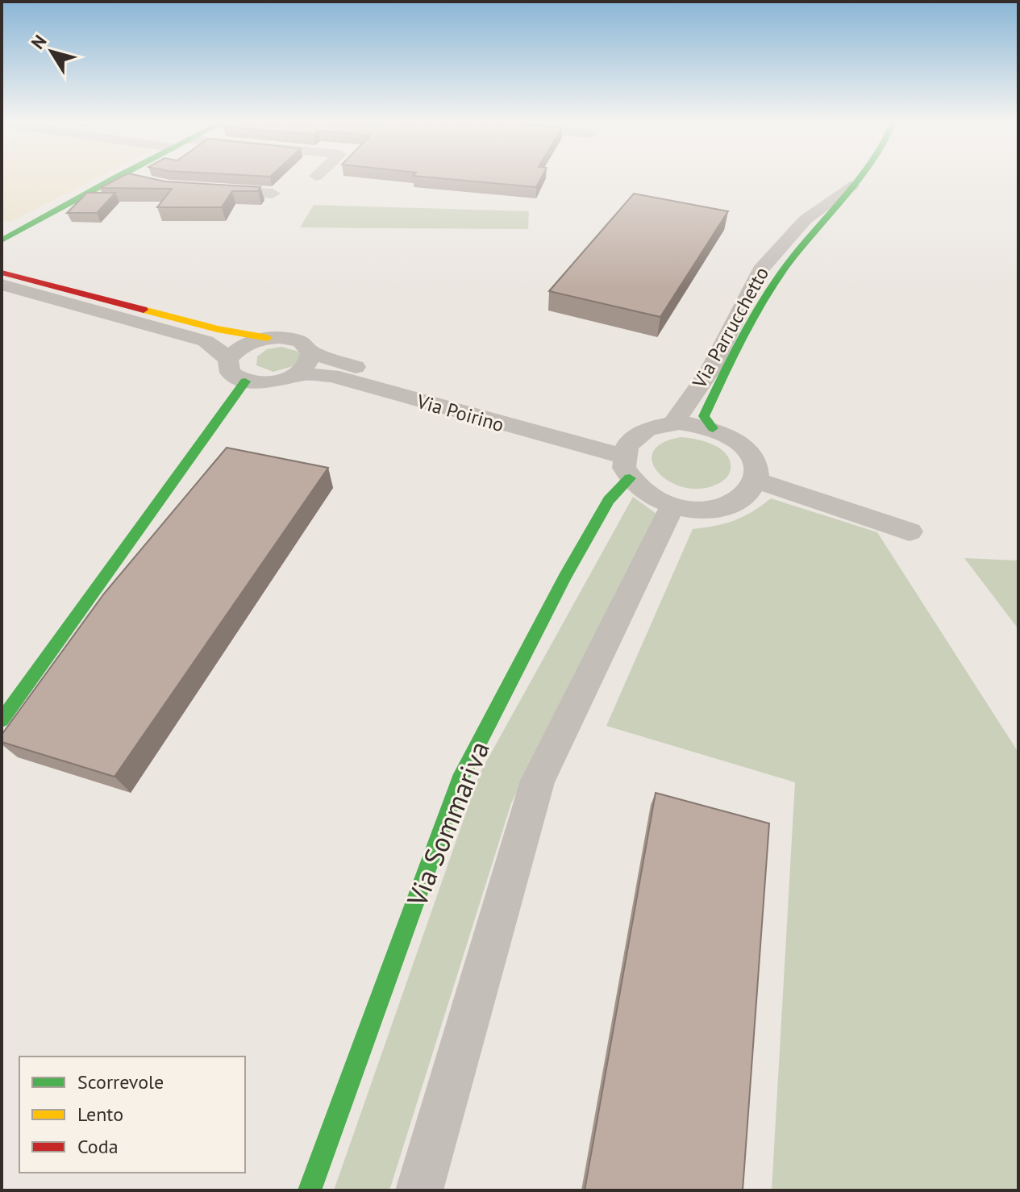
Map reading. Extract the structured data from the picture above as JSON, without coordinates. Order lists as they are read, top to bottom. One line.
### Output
{"streets":{"street":["Via Parrucchetto","Via Poirino","Via Sommariva"]},"crossings":[["Via Parrucchetto","Via Poirino"],["Via Parrucchetto","Via Sommariva"],["Via Poirino","Via Sommariva"]],"legend":["Scorrevole","Lento","Coda"],"north":"top left"}
